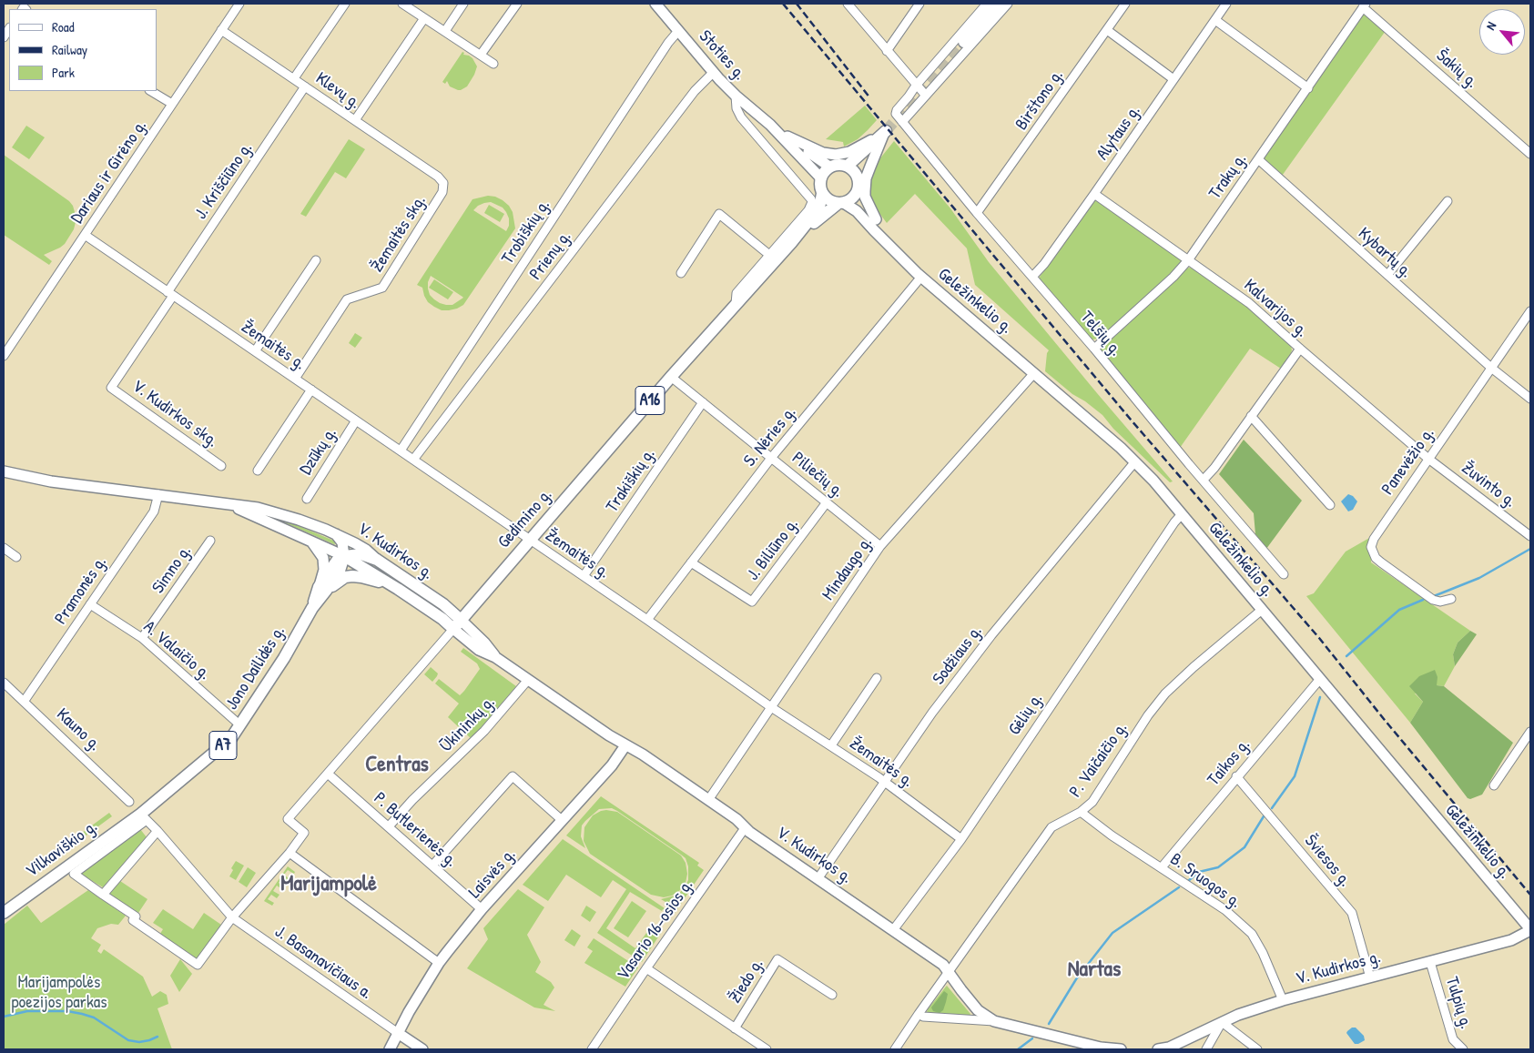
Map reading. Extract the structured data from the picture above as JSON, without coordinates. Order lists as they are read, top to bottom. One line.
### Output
{"streets":{"highway":["A16","Gedimino g.","V. Kudirkos g.","Jono Dailidės g.","A7","Vilkaviškio g."],"main road":["Stoties g.","Geležinkelio g.","Laisvės g."],"street":["Šakių g.","Klevų g.","Birštono g.","Alytaus g.","Dariaus ir Girėno g.","Trakų g.","J. Kriščiūno g.","Trobiškių g.","Žemaitės skg.","Kybartų g.","Prienų g.","Kalvarijos g.","Telšių g.","Žemaitės g.","V. Kudirkos skg.","S. Nėries g.","Dzūkų g.","Panevėžio g.","Piliečių g.","Trakiškių g.","Žuvinto g.","J. Biliūno g.","Mindaugo g.","Simno g.","Pramonės g.","A. Valaičio g.","Sodžiaus g.","Gėlių g.","Ūkininkų g.","Kauno g.","P. Vaičaičio g.","Taikos g.","P. Butlerienės g.","Šviesos g.","B. Sruogos g.","Vasario 16-osios g.","J. Basanavičiaus a.","Žiedo g.","Tulpių g."]},"crossings":[["Stoties g.","Trobiškių g."],["Stoties g.","Prienų g."],["Stoties g.","Geležinkelio g."],["Stoties g.","Gedimino g."],["Šakių g.","Trakų g."],["Klevų g.","Dariaus ir Girėno g."],["Klevų g.","J. Kriščiūno g."],["Klevų g.","Žemaitės skg."],["Birštono g.","Telšių g."],["Alytaus g.","Kalvarijos g."],["Alytaus g.","Telšių g."],["Dariaus ir Girėno g.","Žemaitės g."],["Trakų g.","Kybartų g."],["Trakų g.","Kalvarijos g."],["Trakų g.","Telšių g."],["J. Kriščiūno g.","Žemaitės g."],["J. Kriščiūno g.","V. Kudirkos skg."],["Trobiškių g.","Žemaitės g."],["Žemaitės skg.","Žemaitės g."],["Kybartų g.","Panevėžio g."],["Prienų g.","Žemaitės g."],["Geležinkelio g.","S. Nėries g."],["Geležinkelio g.","Gedimino g."],["Geležinkelio g.","V. Kudirkos g."],["Geležinkelio g.","Mindaugo g."],["Geležinkelio g.","Sodžiaus g."],["Geležinkelio g.","Gėlių g."],["Geležinkelio g.","P. Vaičaičio g."],["Geležinkelio g.","Taikos g."],["Kalvarijos g.","Panevėžio g."],["Kalvarijos g.","Žuvinto g."],["Žemaitės g.","V. Kudirkos skg."],["Žemaitės g.","S. Nėries g."],["Žemaitės g.","Dzūkų g."],["Žemaitės g.","Trakiškių g."],["Žemaitės g.","Gedimino g."],["Žemaitės g.","Mindaugo g."],["Žemaitės g.","Sodžiaus g."],["Žemaitės g.","Gėlių g."],["S. Nėries g.","Piliečių g."],["S. Nėries g.","J. Biliūno g."],["Panevėžio g.","Žuvinto g."],["Piliečių g.","Trakiškių g."],["Piliečių g.","Gedimino g."],["Piliečių g.","J. Biliūno g."],["Piliečių g.","Mindaugo g."],["Gedimino g.","V. Kudirkos g."],["Gedimino g.","P. Butlerienės g."],["V. Kudirkos g.","Mindaugo g."],["V. Kudirkos g.","Pramonės g."],["V. Kudirkos g.","Sodžiaus g."],["V. Kudirkos g.","Jono Dailidės g."],["V. Kudirkos g.","Gėlių g."],["V. Kudirkos g.","Ūkininkų g."],["V. Kudirkos g.","P. Vaičaičio g."],["V. Kudirkos g.","Šviesos g."],["V. Kudirkos g.","Laisvės g."],["V. Kudirkos g.","B. Sruogos g."],["V. Kudirkos g.","Vasario 16-osios g."],["V. Kudirkos g.","Tulpių g."],["Simno g.","A. Valaičio g."],["Pramonės g.","A. Valaičio g."],["Pramonės g.","Kauno g."],["A. Valaičio g.","Jono Dailidės g."],["Jono Dailidės g.","Vilkaviškio g."],["Jono Dailidės g.","J. Basanavičiaus a."],["Ūkininkų g.","P. Butlerienės g."],["P. Vaičaičio g.","B. Sruogos g."],["Taikos g.","Šviesos g."],["Taikos g.","B. Sruogos g."],["P. Butlerienės g.","Laisvės g."],["Vilkaviškio g.","J. Basanavičiaus a."],["Laisvės g.","J. Basanavičiaus a."]],"districts":["Centras","Marijampolė","Nartas"],"parks":["Marijampolės poezijos parkas"],"legend":["Road","Railway","Park"],"north":"top left"}
